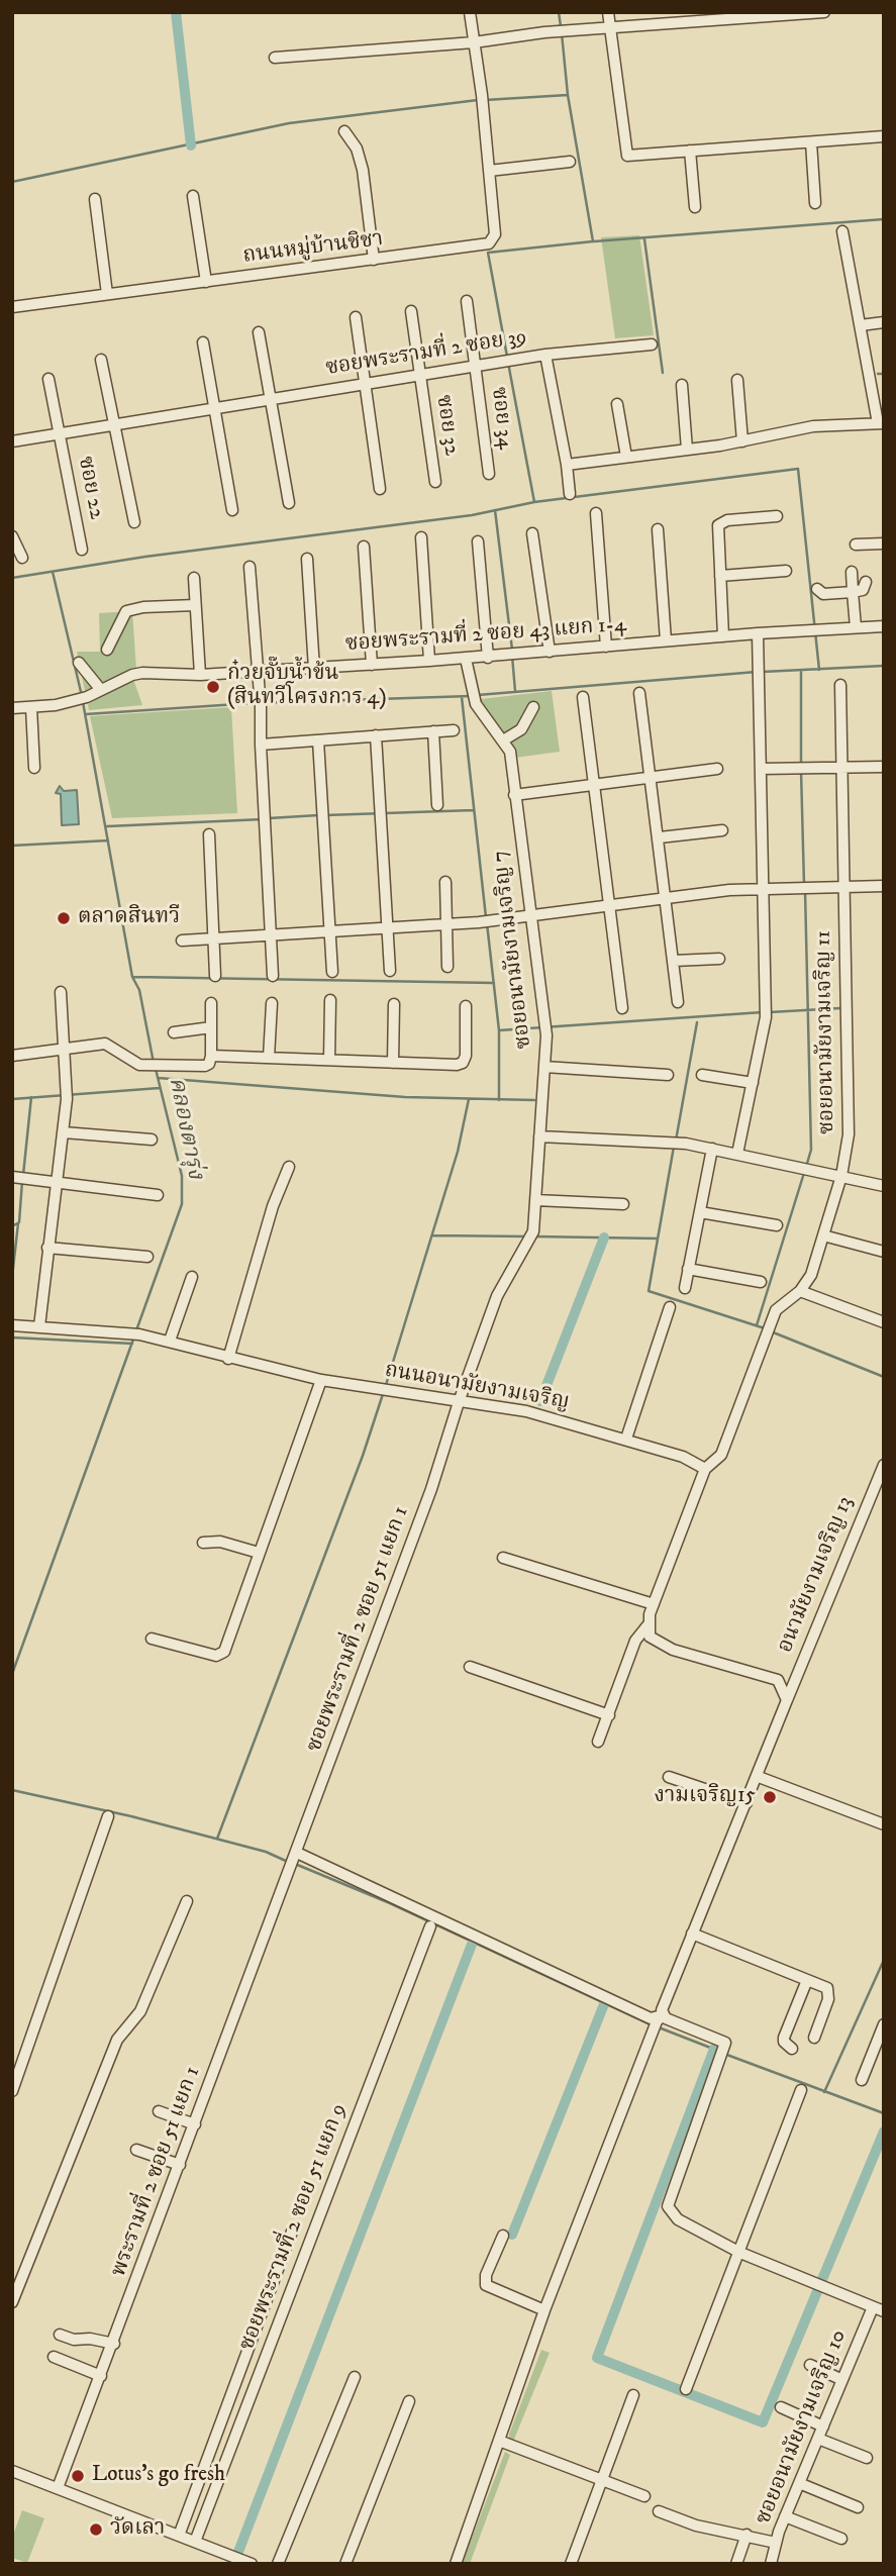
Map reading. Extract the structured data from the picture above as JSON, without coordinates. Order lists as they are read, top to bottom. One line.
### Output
{"streets":{"street":["ถนนหมู่บ้านชิชา","ซอยพระรามที่ 2 ซอย 39","ซอย 34","ซอย 32","ซอย 22","ซอยพระรามที่ 2 ซอย 43 แยก 1-4","ซอยอนามัยงามเจริญ 7","ซอยอนามัยงามเจริญ 11","ถนนอนามัยงามเจริญ","อนามัยงามเจริญ 13","ซอยพระรามที่ 2 ซอย 51 แยก 1","พระรามที่ 2 ซอย 51 แยก 1","ซอยพระรามที่ 2 ซอย 51 แยก 9","ซอยอนามัยงามเจริญ 10"]},"crossings":[["ซอยพระรามที่ 2 ซอย 39","ซอย 34"],["ซอยพระรามที่ 2 ซอย 39","ซอย 32"],["ซอยพระรามที่ 2 ซอย 39","ซอย 22"],["ซอยพระรามที่ 2 ซอย 43 แยก 1-4","ซอยอนามัยงามเจริญ 7"],["ซอยอนามัยงามเจริญ 7","ถนนอนามัยงามเจริญ"],["ซอยอนามัยงามเจริญ 7","ซอยพระรามที่ 2 ซอย 51 แยก 1"],["ซอยอนามัยงามเจริญ 11","ถนนอนามัยงามเจริญ"],["ถนนอนามัยงามเจริญ","ซอยพระรามที่ 2 ซอย 51 แยก 1"],["ซอยพระรามที่ 2 ซอย 51 แยก 1","พระรามที่ 2 ซอย 51 แยก 1"]],"water":["คลองตารุ่ง"],"places":["ก๋วยจั๊บน้ำข้น (สินทวีโครงการ 4)","ตลาดสินทวี","งามเจริญ15","Lotus's go fresh","วัดเลา"]}
